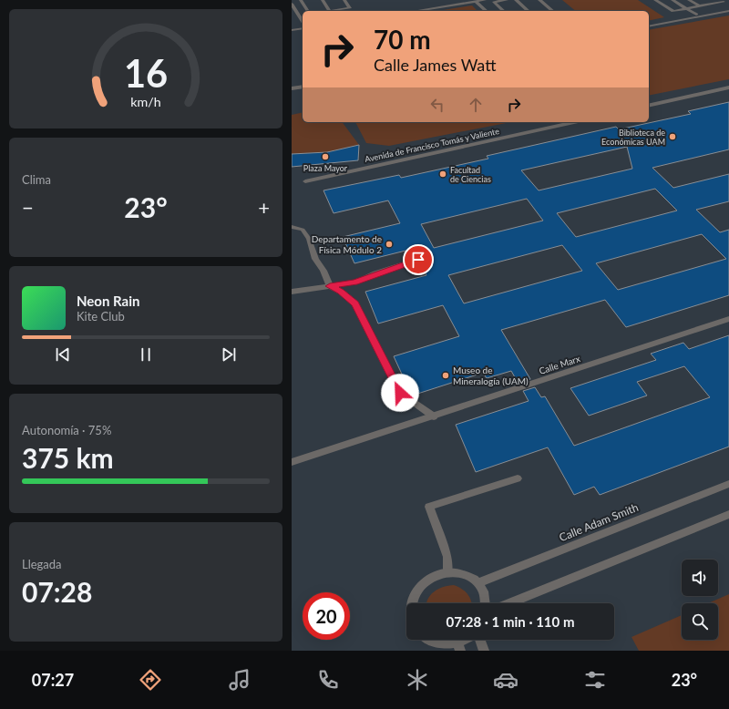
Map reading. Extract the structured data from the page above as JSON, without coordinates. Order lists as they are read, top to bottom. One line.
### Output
{"streets":{"street":["Avenida de Francisco Tomás y Valiente","Calle Marx","Calle Adam Smith"]},"places":["Biblioteca de Económicas UAM","Plaza Mayor","Facultad de Ciencias","Departamento de Física Módulo 2","Museo de Mineralogía (UAM)"],"page":{"turn":["70 m","Calle James Watt"],"tile":["Clima",["Autonomía · 75%","375 km"],["Llegada","07:28"]],"heat":["−","23°","+"],"song":["Neon Rain","Kite Club"],"limit":"20","trip":"07:28 · 1 min · 110 m","tabs":["07:27","23°"],"gauge":["16","km/h"]}}
